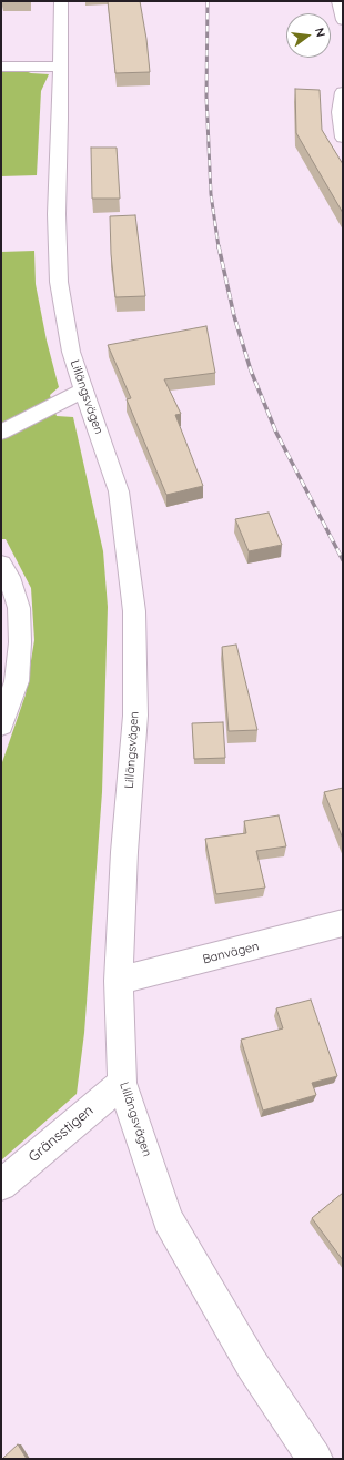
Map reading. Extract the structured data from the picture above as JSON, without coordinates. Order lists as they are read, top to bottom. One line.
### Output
{"streets":{"street":["Lillängsvägen","Banvägen","Gränsstigen"]},"crossings":[["Lillängsvägen","Banvägen"],["Lillängsvägen","Gränsstigen"]],"north":"right"}
